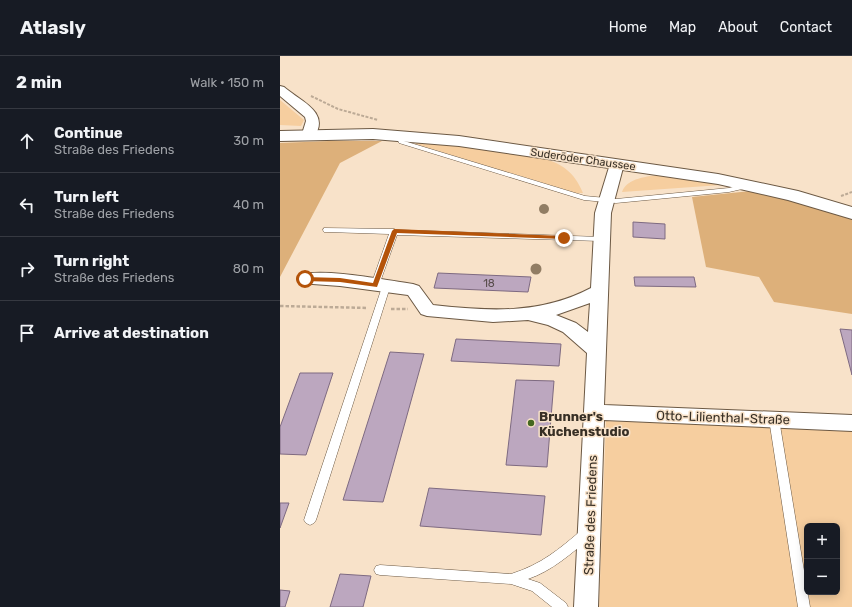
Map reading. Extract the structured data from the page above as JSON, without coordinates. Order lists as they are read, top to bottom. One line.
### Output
{"streets":{"street":["Suderöder Chaussee","Otto-Lilienthal-Straße","Straße des Friedens"]},"crossings":[["Suderöder Chaussee","Straße des Friedens"],["Otto-Lilienthal-Straße","Straße des Friedens"]],"places":["Brunner's Küchenstudio"],"house_numbers":["18"],"page":{"header":"Atlasly","nav":["Home","Map","About","Contact"],"heading":["2 min","Walk · 150 m"],"list":[["Continue","Straße des Friedens","30 m"],["Turn left","Straße des Friedens","40 m"],["Turn right","Straße des Friedens","80 m"],"Arrive at destination"],"map_buttons":["+","−"]}}
